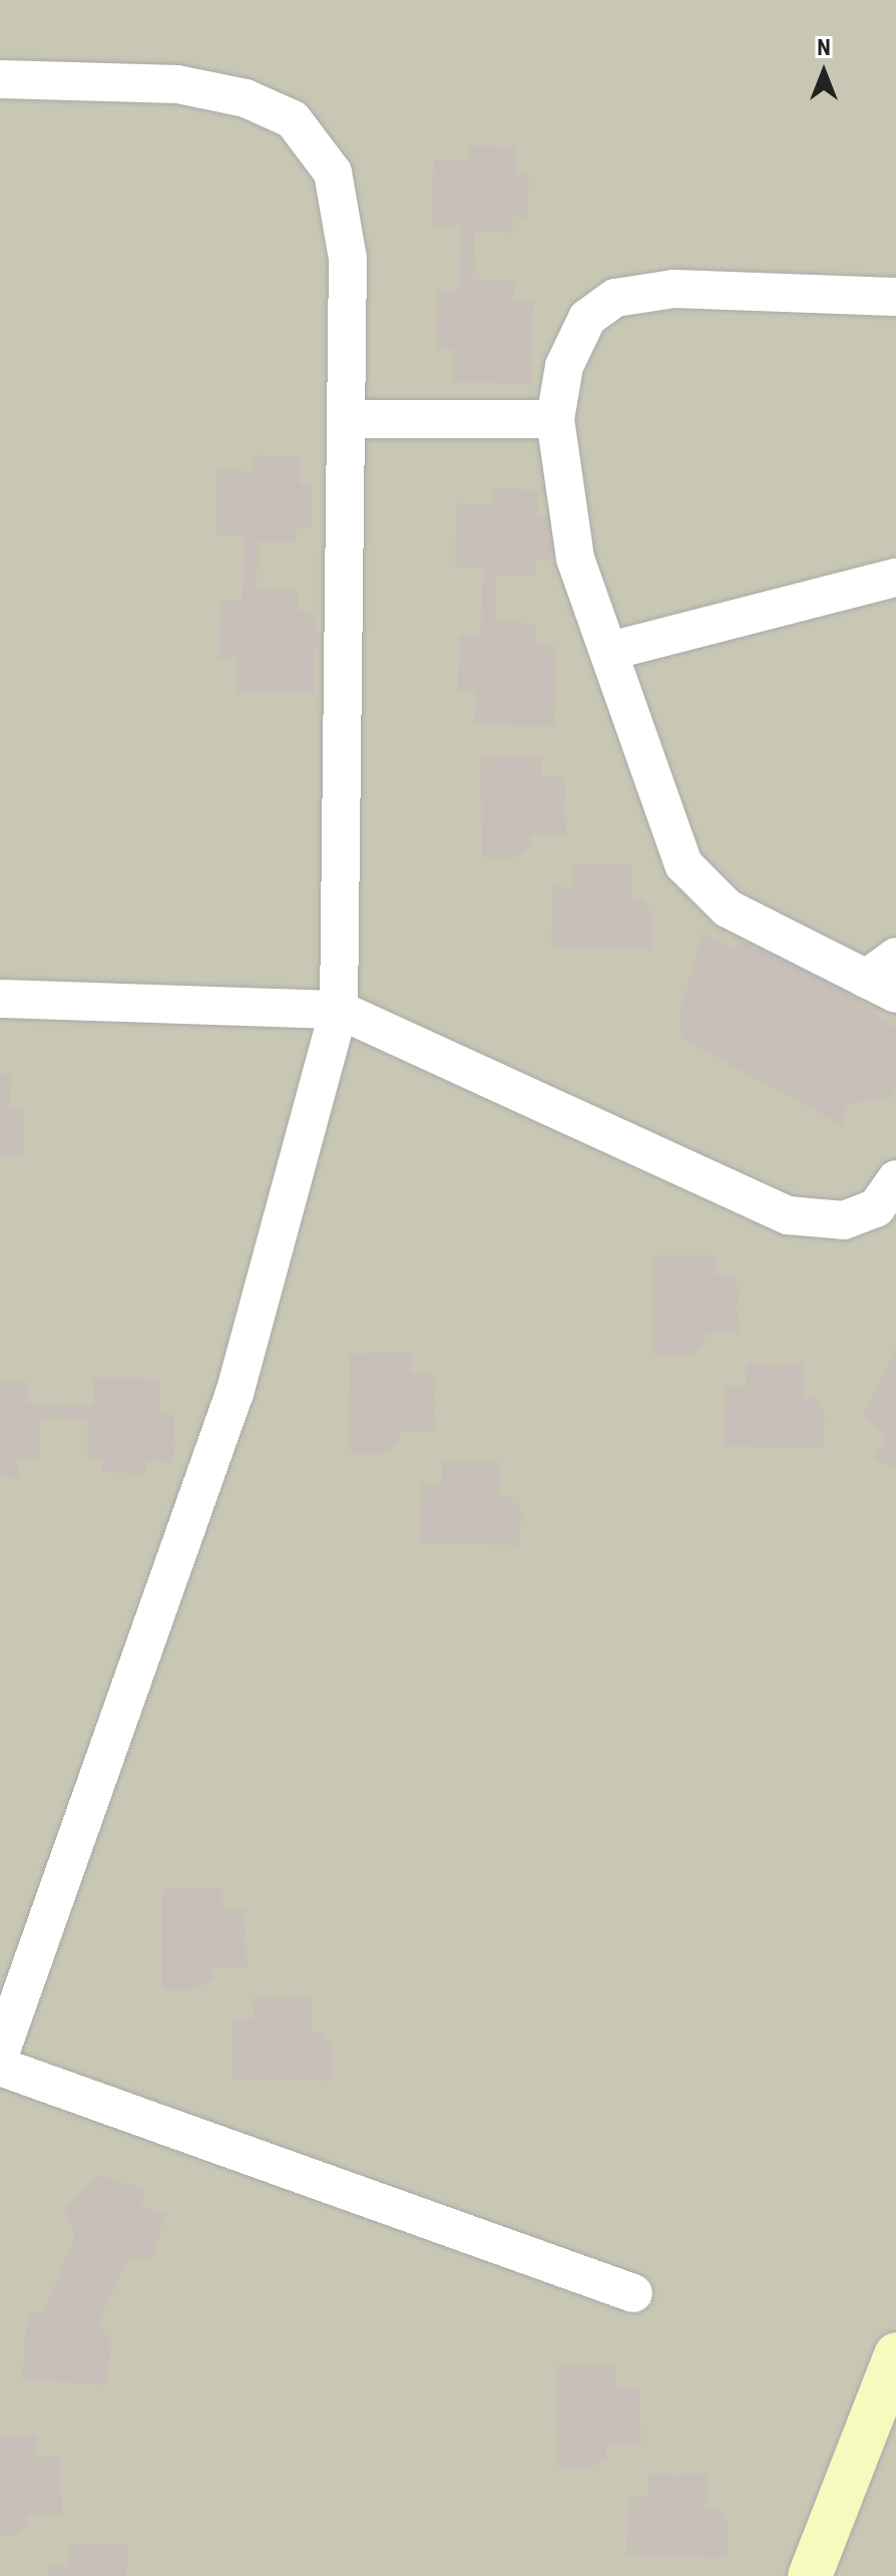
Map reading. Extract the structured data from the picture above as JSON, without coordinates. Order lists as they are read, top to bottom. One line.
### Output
{"north":"top"}
